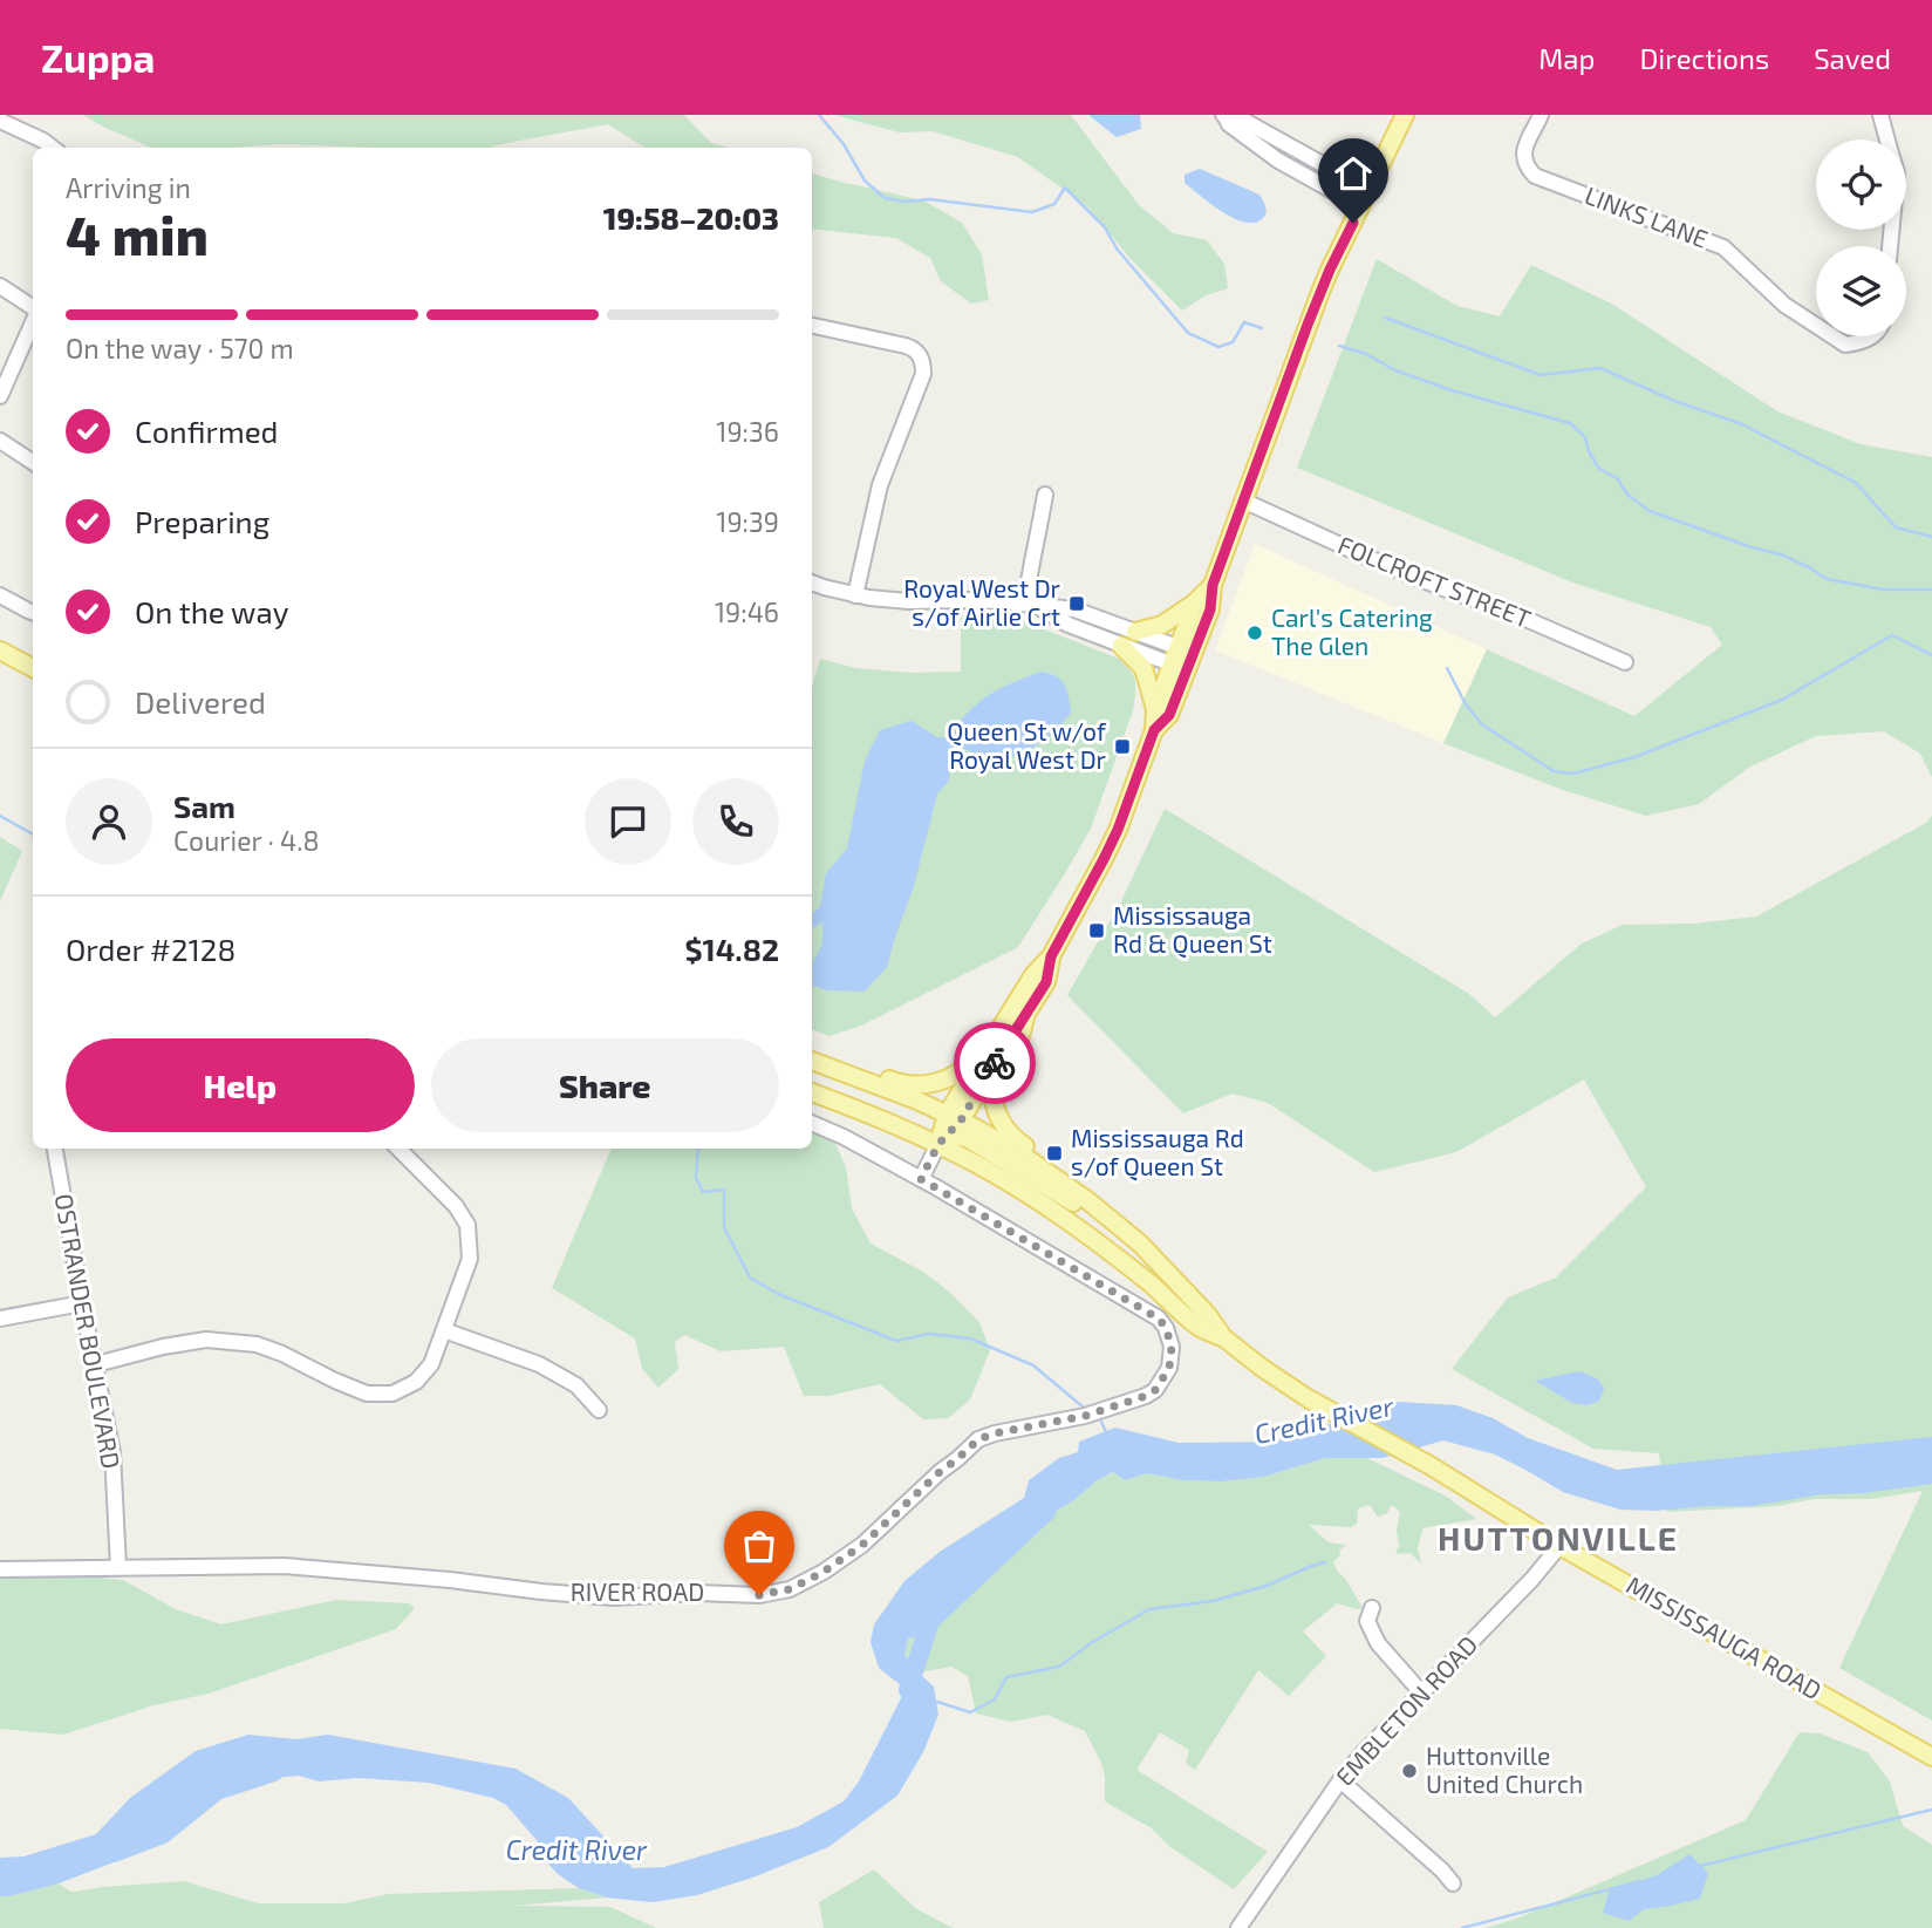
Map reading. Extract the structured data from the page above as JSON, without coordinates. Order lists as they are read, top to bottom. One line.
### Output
{"streets":{"main road":["MISSISSAUGA ROAD"],"street":["LINKS LANE","FOLCROFT STREET","OSTRANDER BOULEVARD","RIVER ROAD","EMBLETON ROAD"]},"crossings":[["OSTRANDER BOULEVARD","RIVER ROAD"],["MISSISSAUGA ROAD","EMBLETON ROAD"]],"districts":["HUTTONVILLE"],"water":["Credit River"],"places":{"transit":["Royal West Dr s/of Airlie Crt","Queen St w/of Royal West Dr","Mississauga Rd & Queen St","Mississauga Rd s/of Queen St"],"other":["Carl's Catering The Glen","Huttonville United Church"]},"page":{"header":"Zuppa","nav":["Map","Directions","Saved"],"heading":["4 min","Arriving in","19:58–20:03"],"panel":["Sam","Courier · 4.8","Order #2128","$14.82"],"bar":"On the way · 570 m","list":[["Confirmed","19:36"],["Preparing","19:39"],["On the way","19:46"],"Delivered"],"buttons":["Help","Share"]}}
